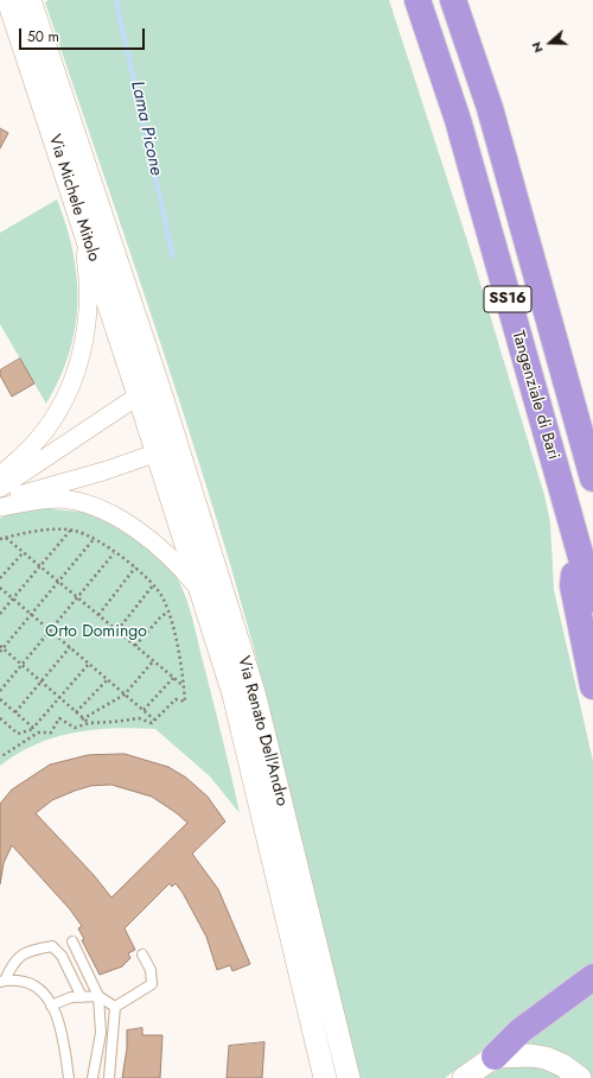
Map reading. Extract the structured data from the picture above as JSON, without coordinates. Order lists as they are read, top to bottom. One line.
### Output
{"streets":{"highway":["SS16","Tangenziale di Bari"],"street":["Via Michele Mitolo","Via Renato Dell'Andro"]},"crossings":[["Via Michele Mitolo","Via Renato Dell'Andro"]],"water":["Lama Picone"],"parks":["Orto Domingo"],"scale_bar":"50 m","north":"left"}
